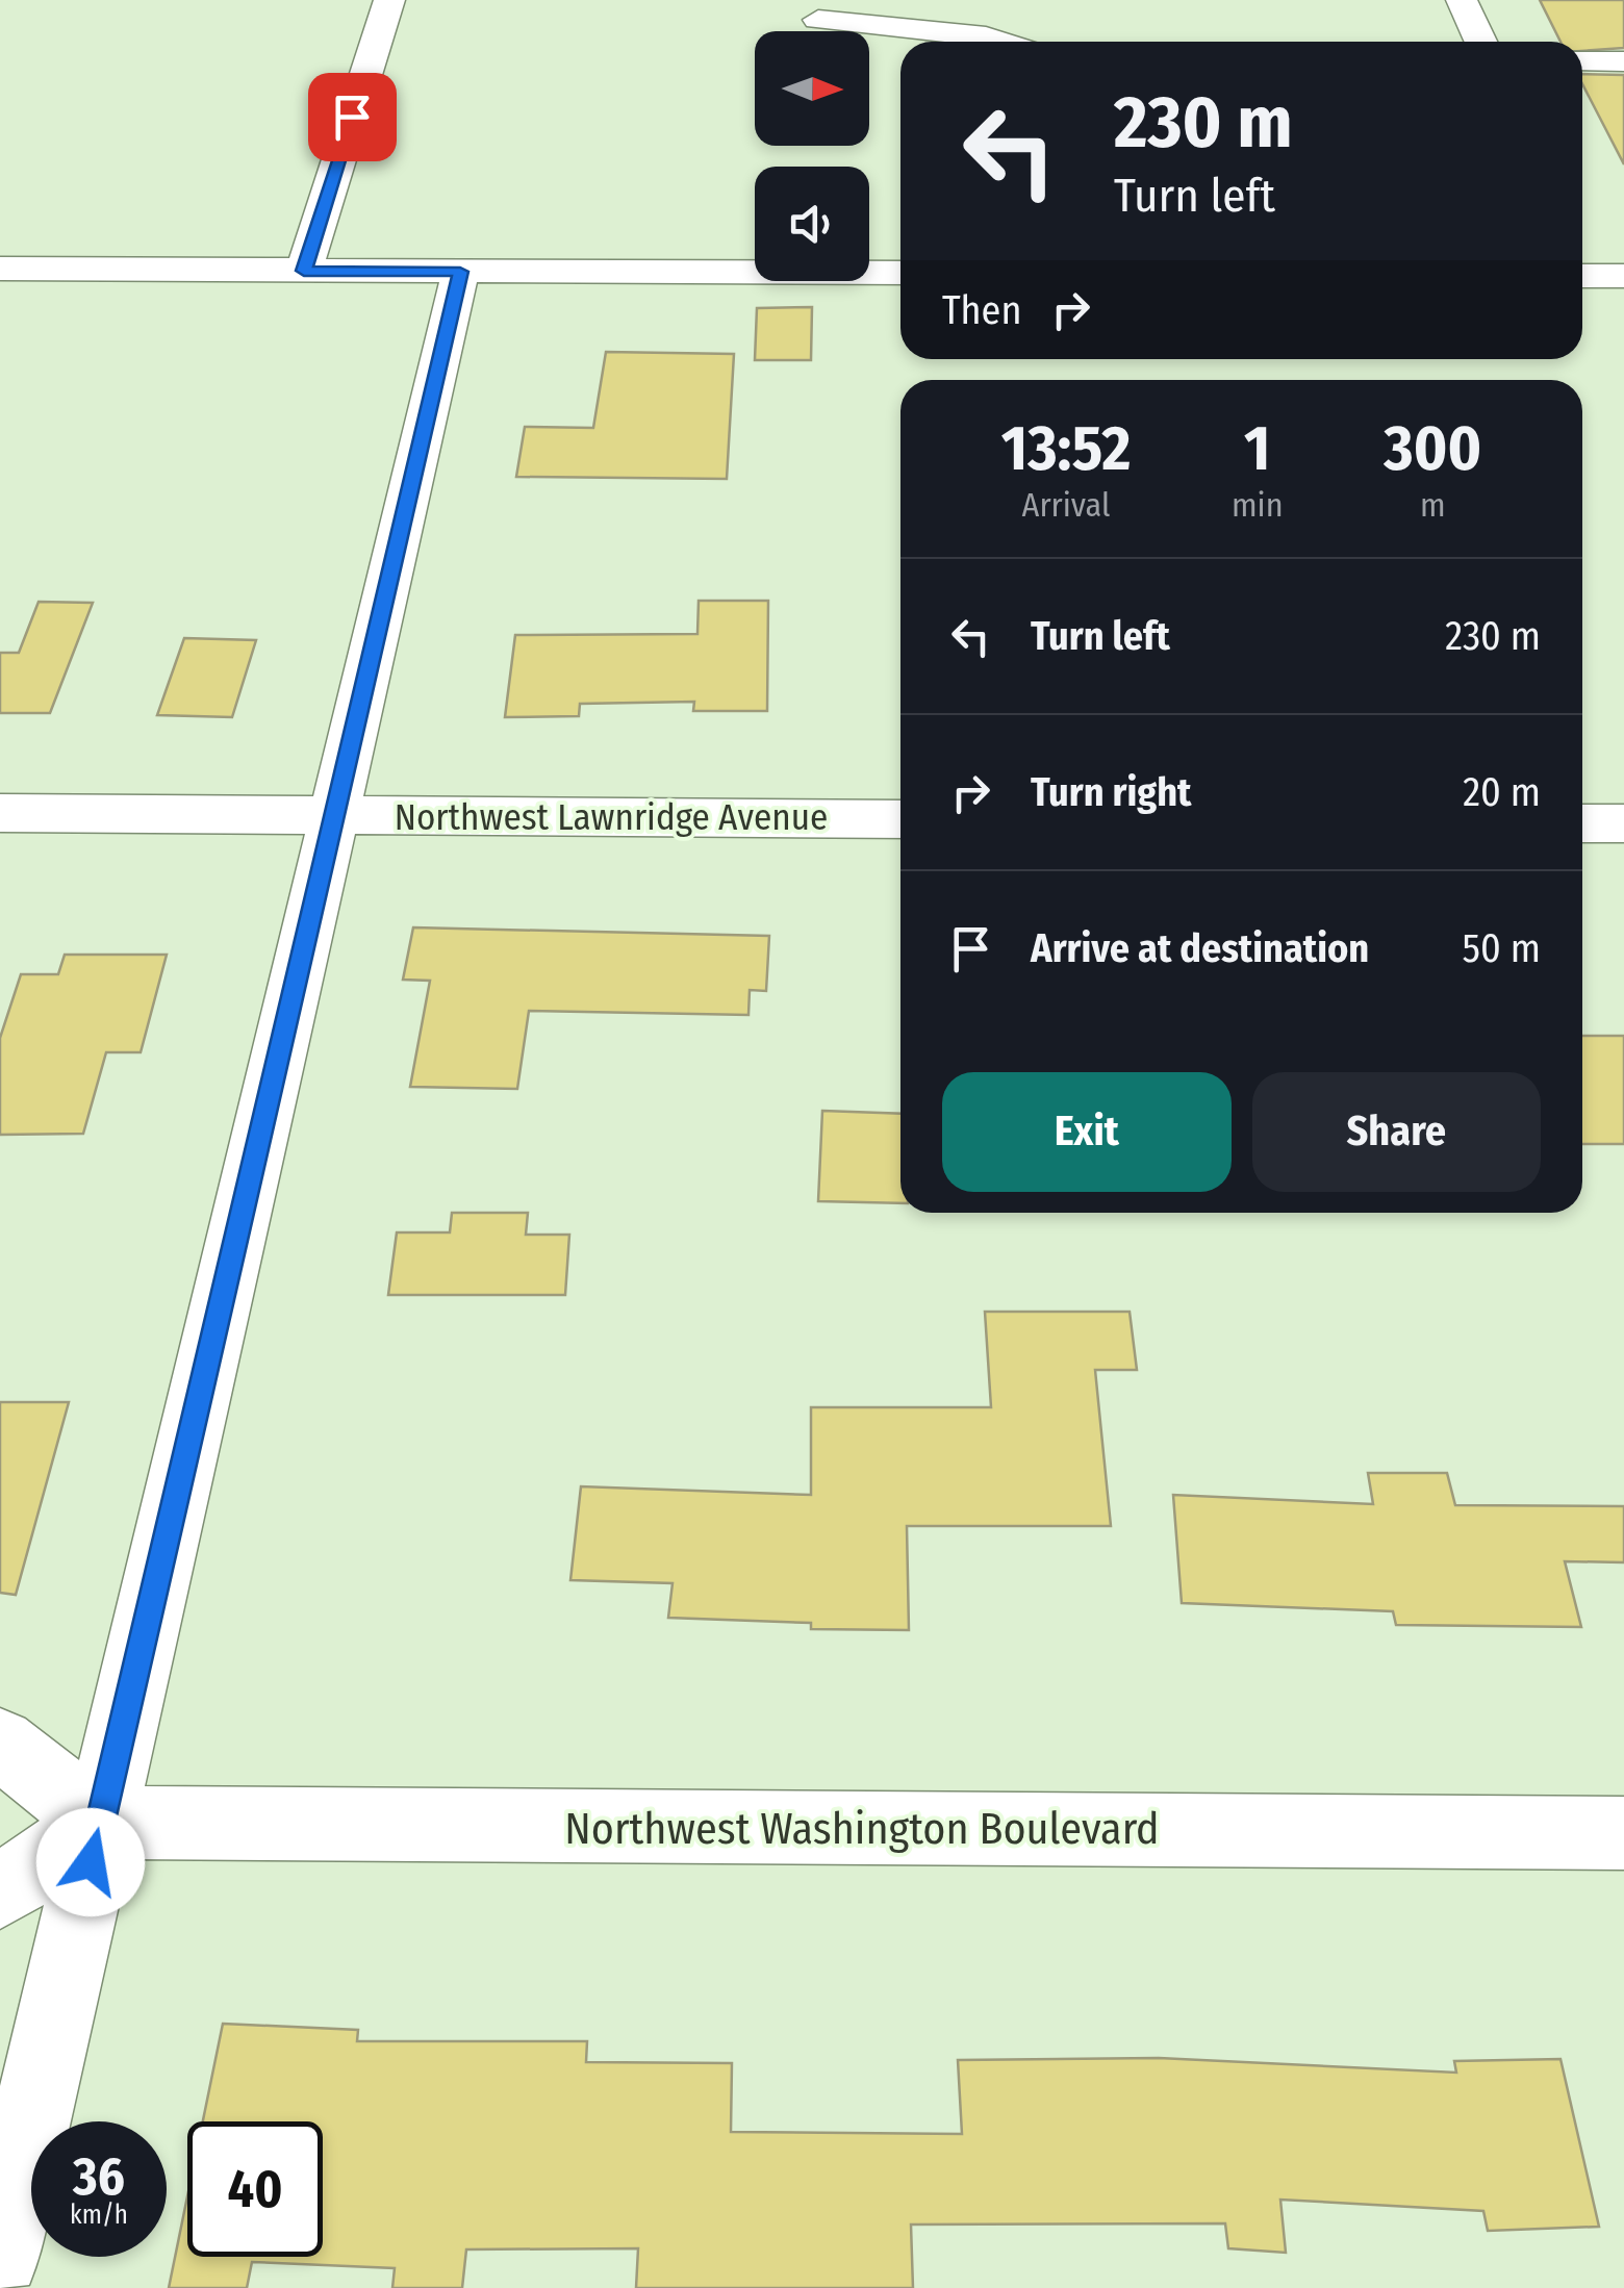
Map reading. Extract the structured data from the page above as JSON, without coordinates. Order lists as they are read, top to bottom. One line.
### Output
{"streets":{"street":["Northwest Lawnridge Avenue","Northwest Washington Boulevard"]},"north":"right","page":{"turn":["230 m","Turn left"],"then":"Then","eta":["13:52","Arrival","1","min","300","m"],"list":[{"name":"Turn left","value":"230 m"},{"name":"Turn right","value":"20 m"},{"name":"Arrive at destination","value":"50 m"}],"buttons":["Exit","Share"],"speed":"36 km/h","limit":"40"}}
